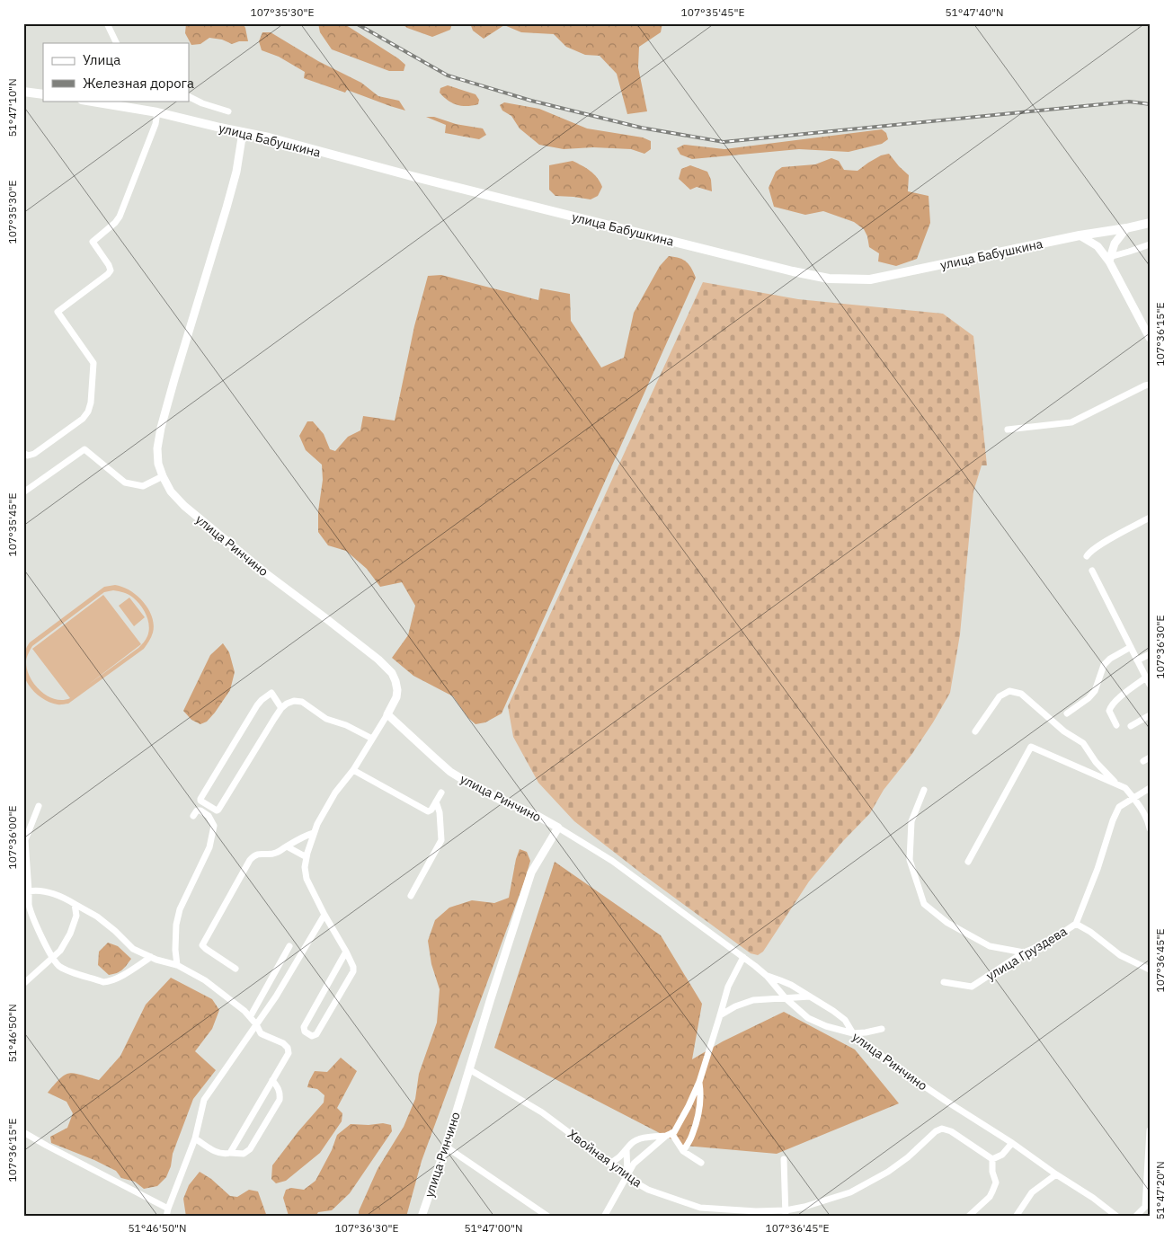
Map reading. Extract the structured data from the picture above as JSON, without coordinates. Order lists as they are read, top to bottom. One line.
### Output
{"streets":{"main road":["улица Бабушкина"],"street":["улица Ринчино","улица Груздева","Хвойная улица"]},"crossings":[["улица Бабушкина","улица Ринчино"],["улица Ринчино","Хвойная улица"]],"legend":["Улица","Железная дорога"],"coordinates":["107°35'30\"E","107°35'45\"E","51°47'40\"N","51°47'10\"N","107°36'15\"E","107°36'30\"E","107°36'00\"E","107°36'45\"E","51°46'50\"N","51°47'20\"N","51°47'00\"N"]}
